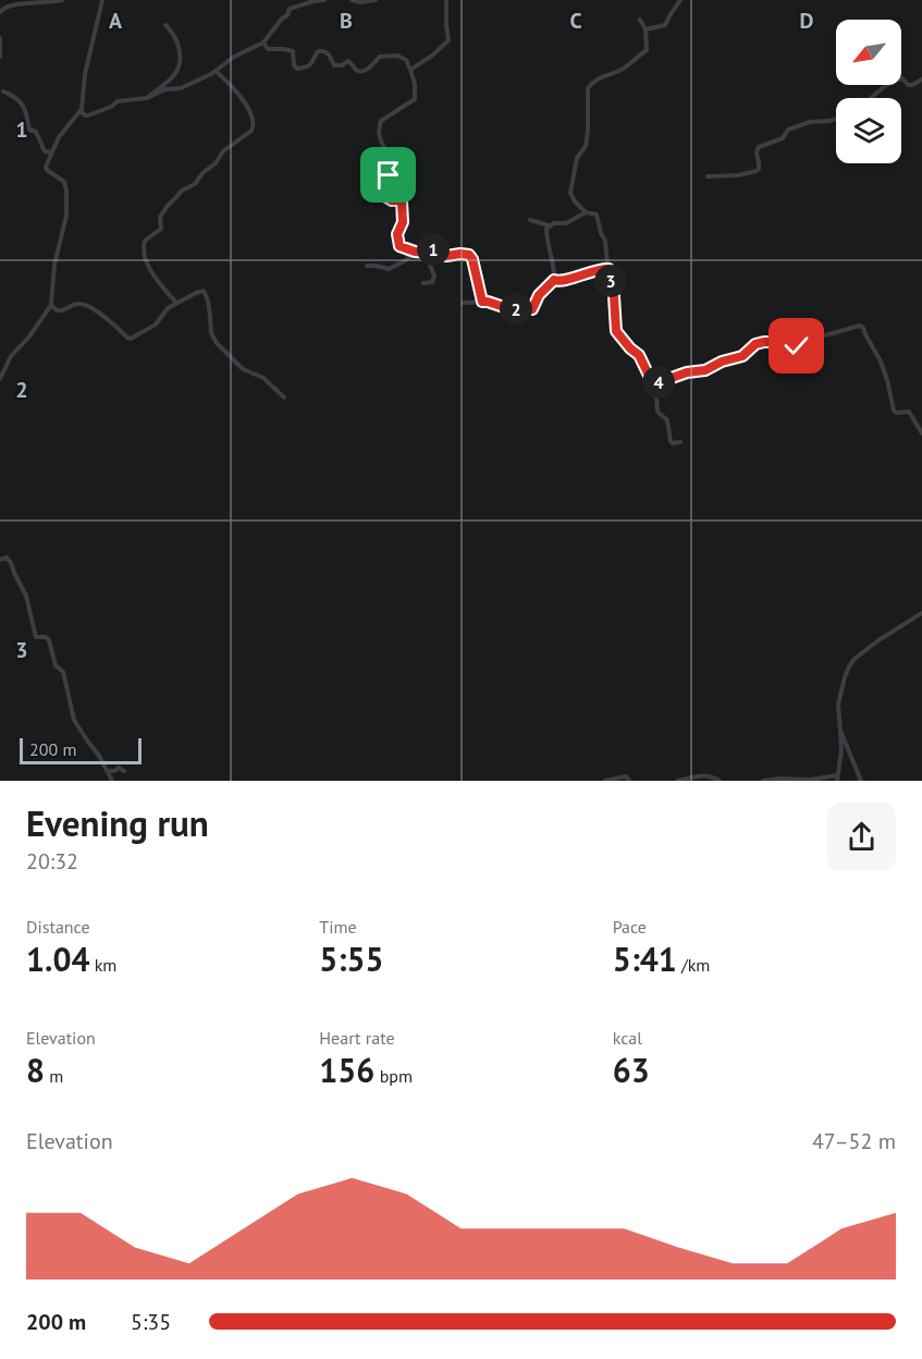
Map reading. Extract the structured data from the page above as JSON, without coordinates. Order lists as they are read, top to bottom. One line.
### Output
{"scale_bar":"200 m","north":"bottom left","page":{"pins":["1","3","2","4"],"scale":"200 m","heading":["Evening run","20:32"],"stats":[["Distance","1.04 km"],["Time","5:55"],["Pace","5:41 /km"],["Elevation","8 m"],["Heart rate","156 bpm"],["kcal","63"]],"chart":["Elevation","47–52 m"],"list":[{"name":"200 m","note":"5:35"}]},"grid":{"columns":["A","B","C","D"],"rows":["1","2","3"]}}
